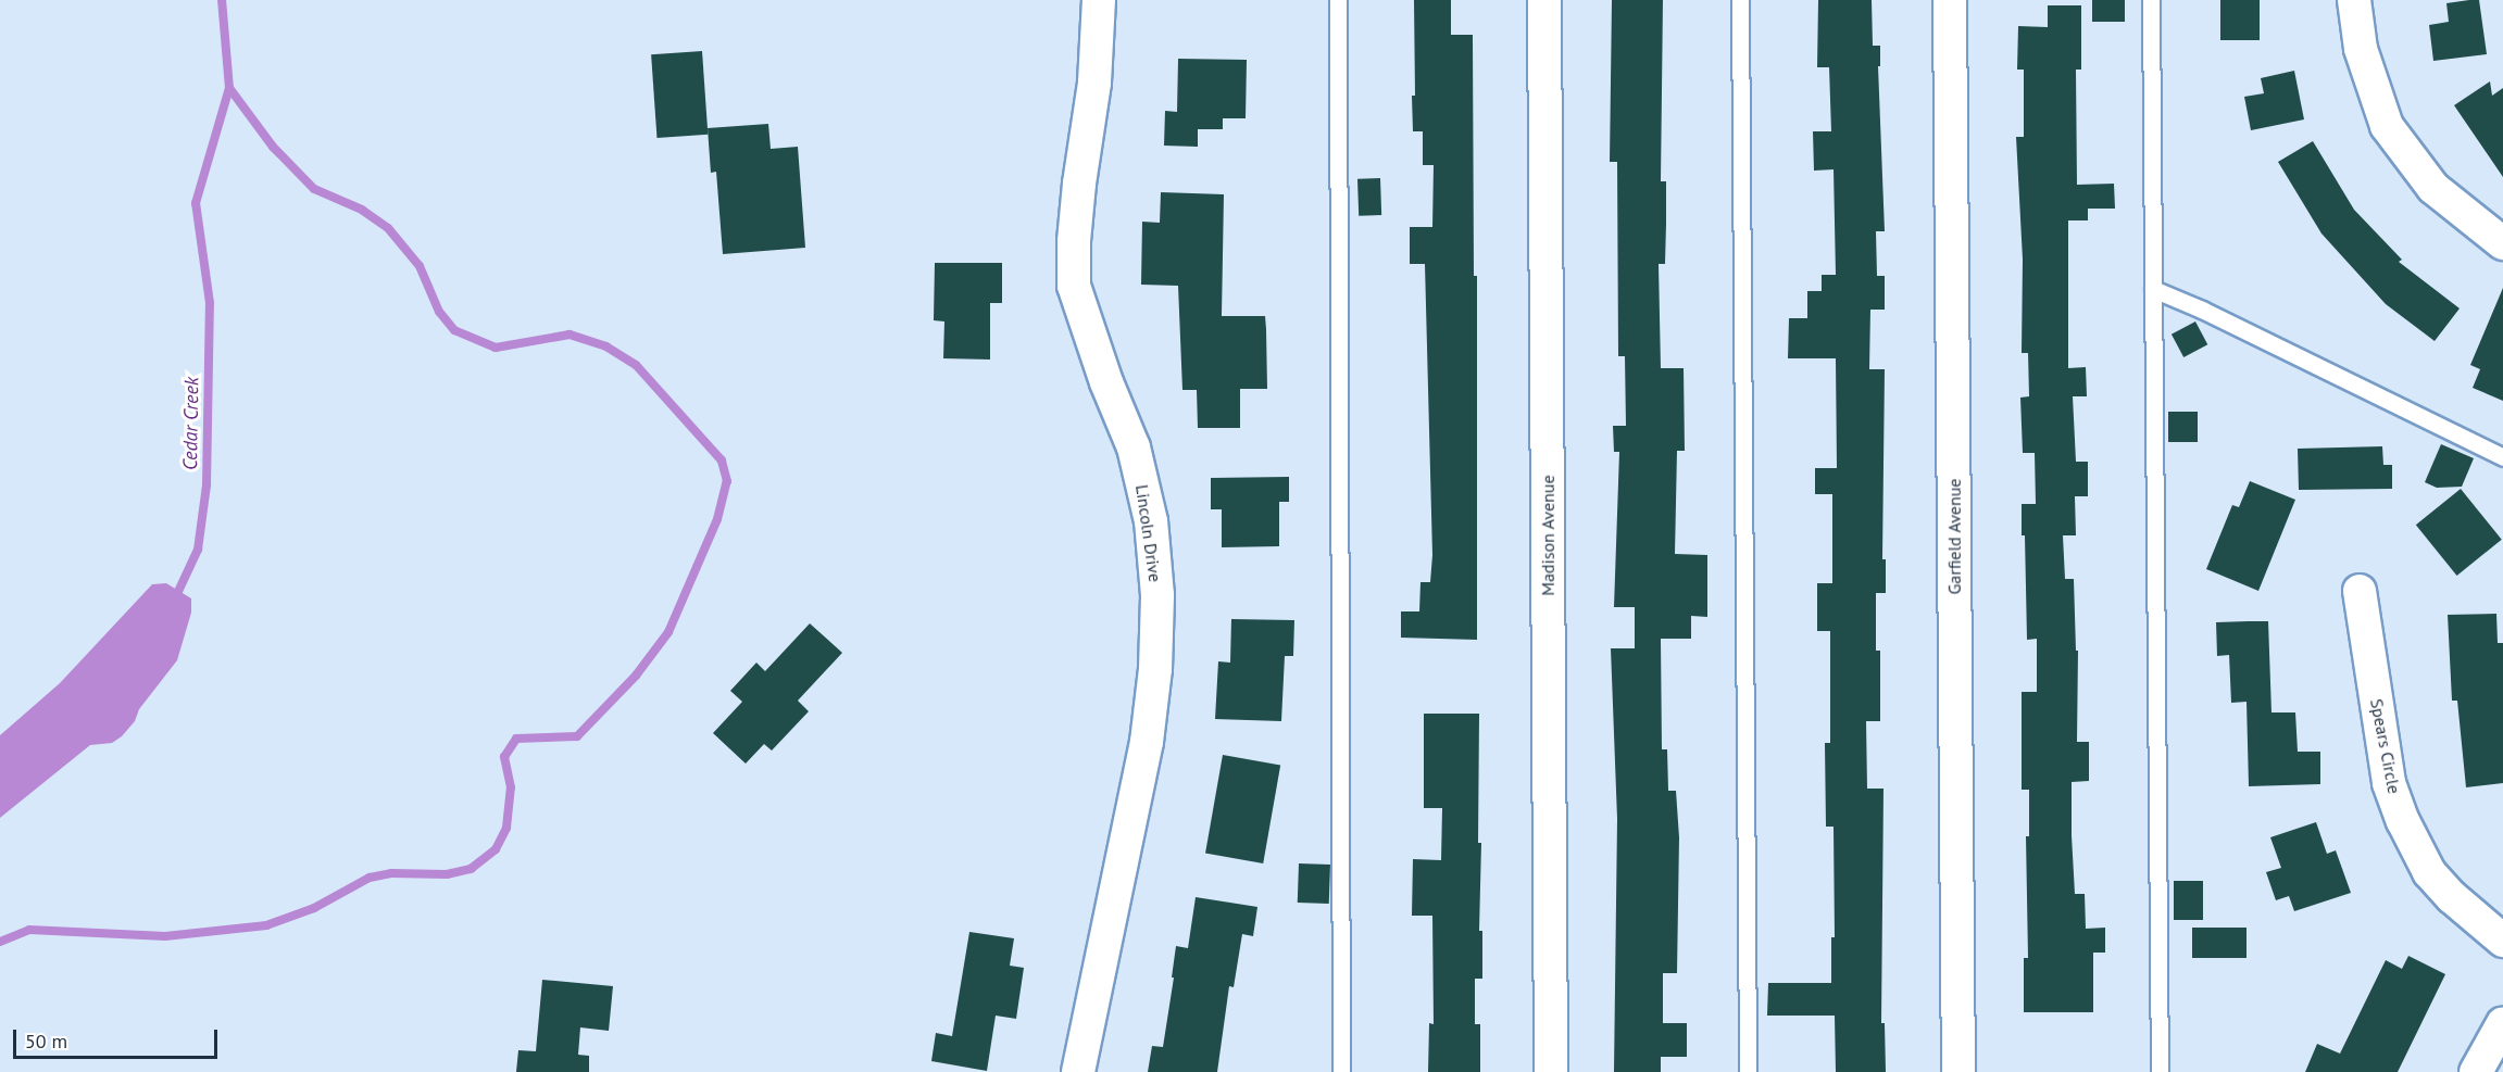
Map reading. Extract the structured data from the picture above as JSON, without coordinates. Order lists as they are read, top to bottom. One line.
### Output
{"streets":{"street":["Lincoln Drive","Madison Avenue","Garfield Avenue","Spears Circle"]},"water":["Cedar Creek"],"scale_bar":"50 m"}
